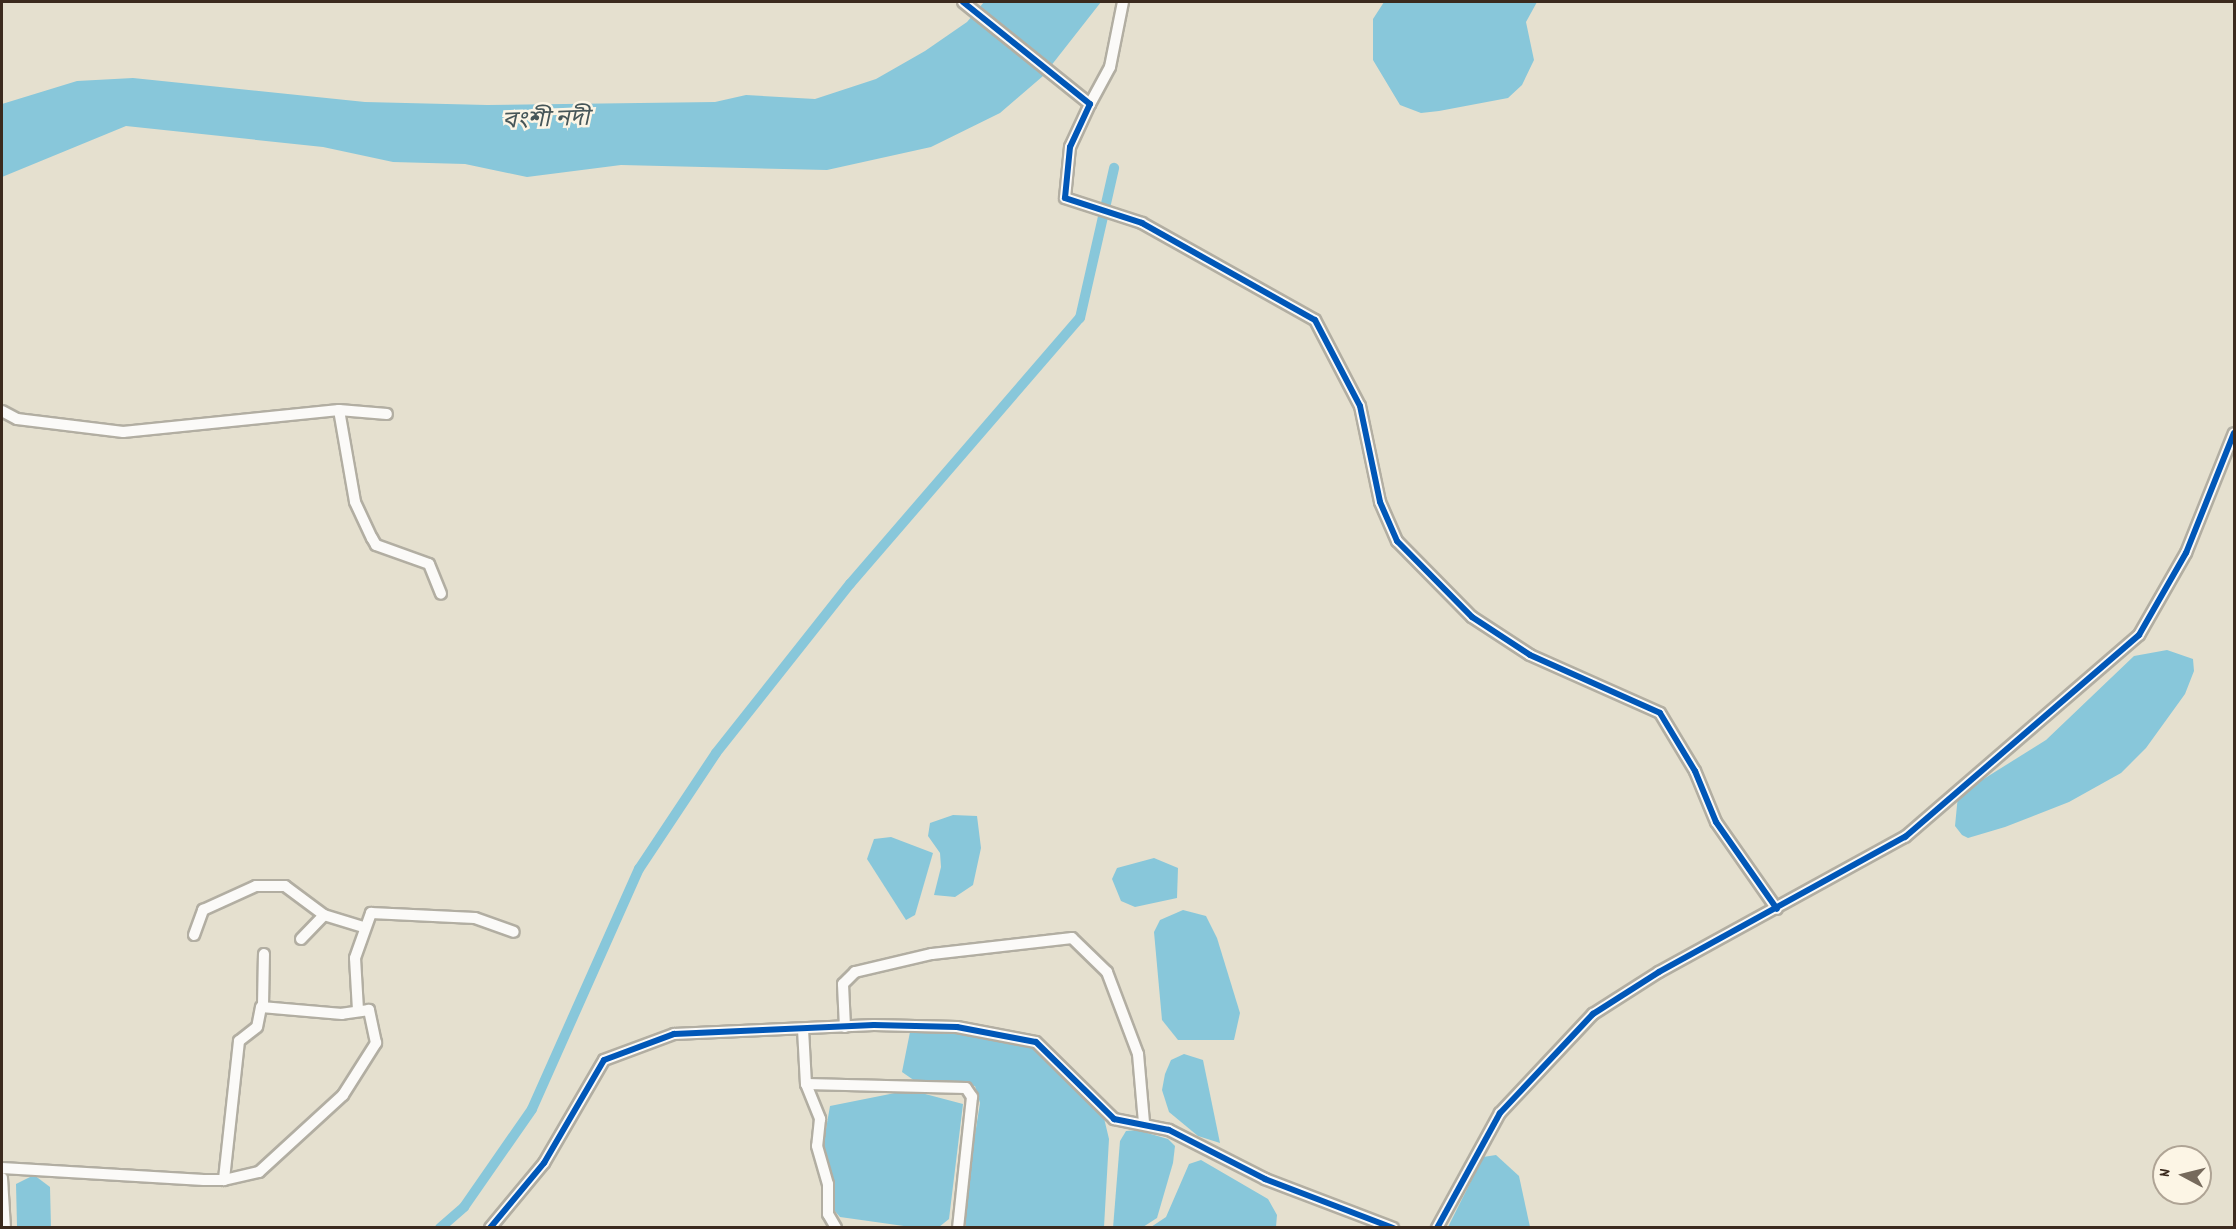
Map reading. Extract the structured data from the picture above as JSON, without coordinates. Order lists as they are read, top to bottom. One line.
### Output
{"water":["বংশী নদী"],"north":"left"}
